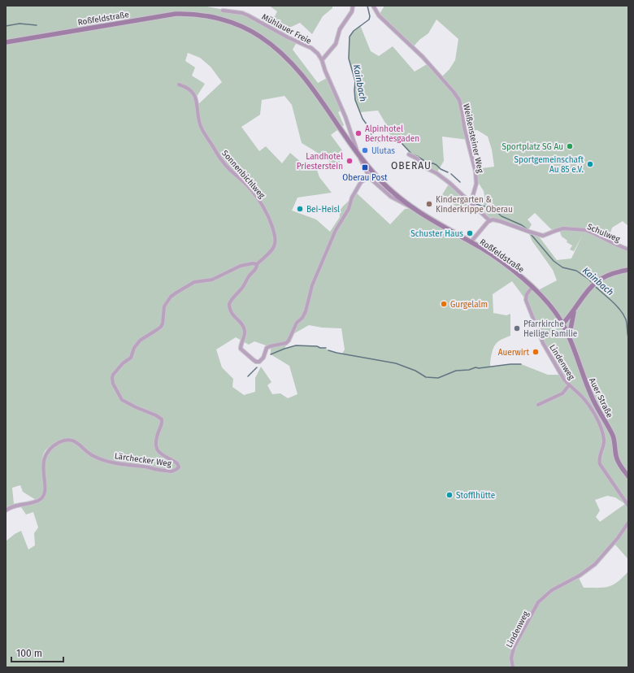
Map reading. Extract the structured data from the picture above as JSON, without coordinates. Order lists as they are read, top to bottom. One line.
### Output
{"streets":{"main road":["Roßfeldstraße","Auer Straße"],"street":["Mühlauer Freie","Weißensteiner Weg","Sonnenbichlweg","Schulweg","Lindenweg","Lärchecker Weg"]},"crossings":[["Roßfeldstraße","Mühlauer Freie"],["Roßfeldstraße","Sonnenbichlweg"],["Roßfeldstraße","Lindenweg"],["Roßfeldstraße","Auer Straße"],["Sonnenbichlweg","Lärchecker Weg"]],"districts":["OBERAU"],"water":["Kainbach"],"places":{"other":["Alpinhotel Berchtesgaden","Sportplatz SG Au","Ulutas","Landhotel Priesterstein","Sportgemeinschaft Au 85 e.V.","Kindergarten & Kinderkrippe Oberau","Bei-Heisl","Schuster Haus","Gurgelalm","Pfarrkirche Heilige Familie","Auerwirt","Stofflhütte"],"transit":["Oberau Post"]},"scale_bar":"100 m"}
